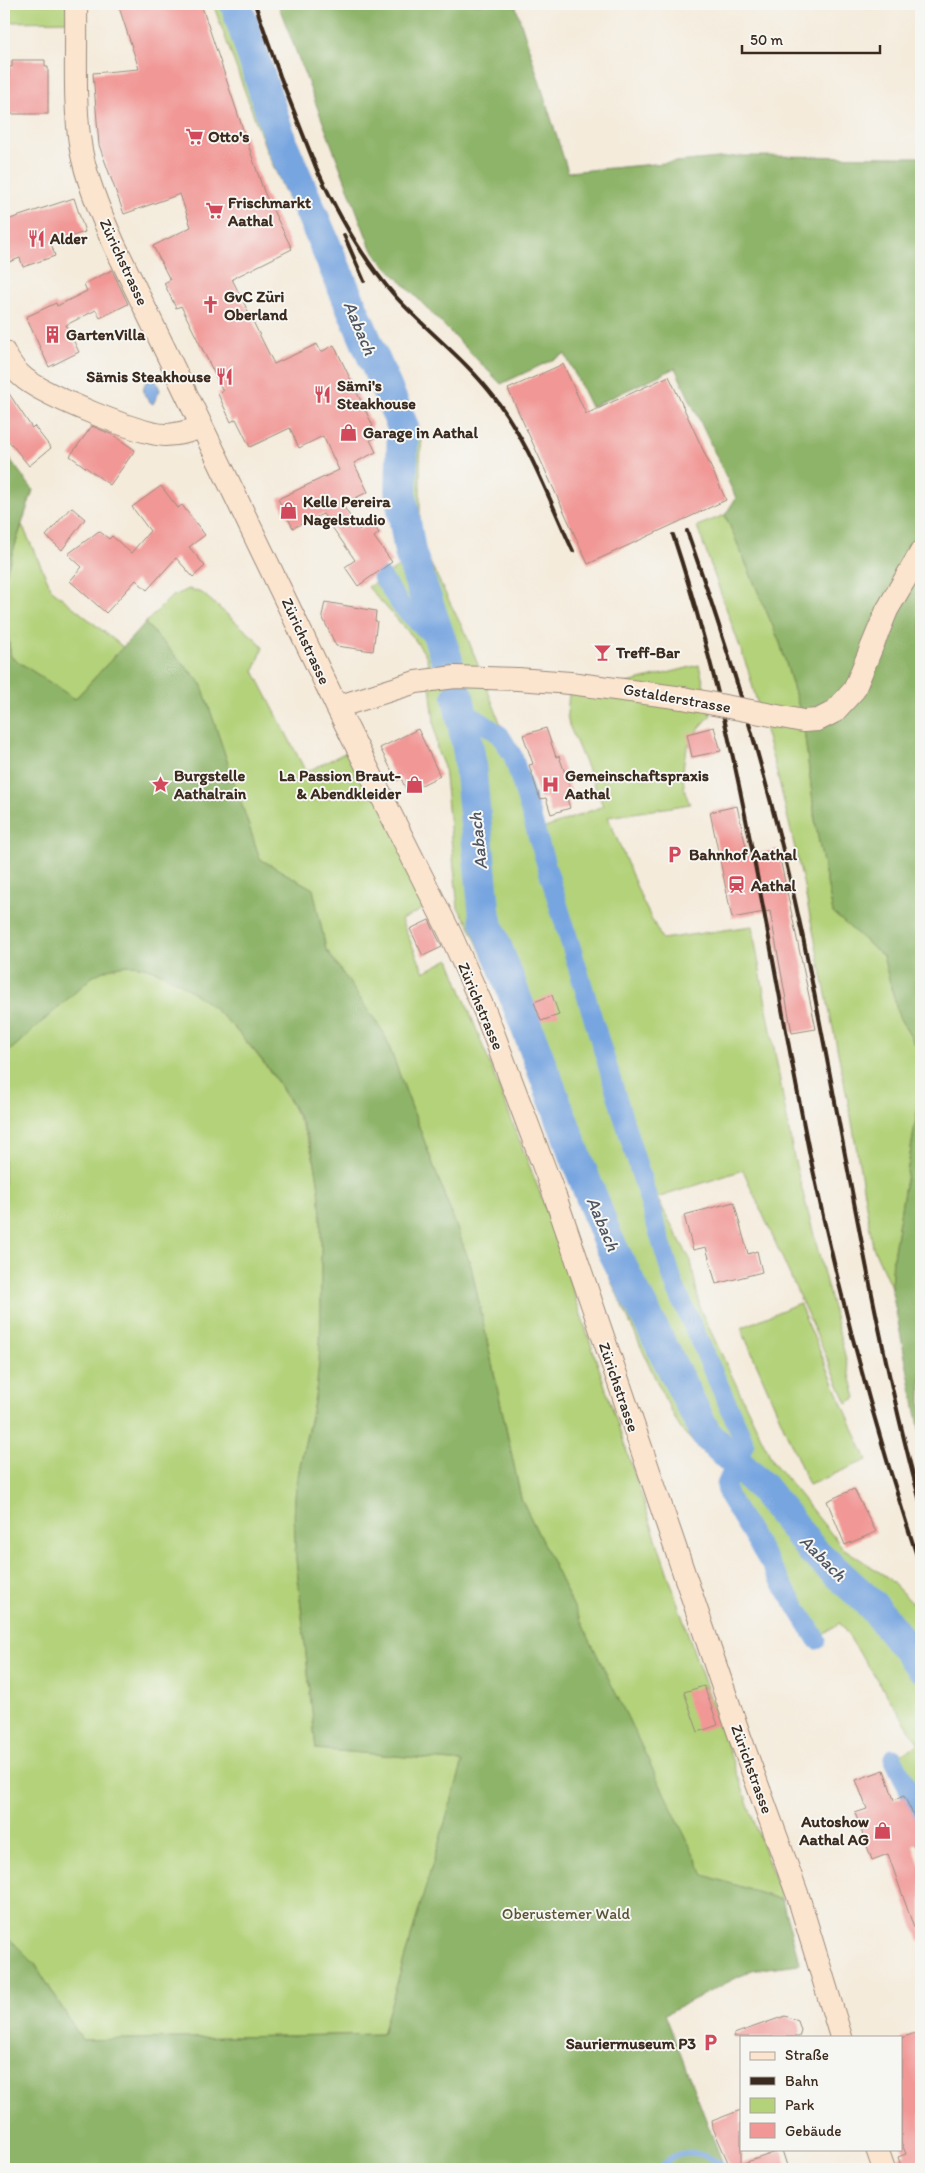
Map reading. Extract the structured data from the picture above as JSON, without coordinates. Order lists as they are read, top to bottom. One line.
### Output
{"streets":{"main road":["Zürichstrasse","Gstalderstrasse"]},"crossings":[["Zürichstrasse","Gstalderstrasse"]],"water":["Aabach"],"parks":["Oberustemer Wald"],"places":{"supermarket":["Otto's","Frischmarkt Aathal"],"restaurant":["Alder","Sämis Steakhouse","Sämi's Steakhouse"],"church":["GvC Züri Oberland"],"building":["GartenVilla"],"shop":["Garage in Aathal","Kelle Pereira Nagelstudio","La Passion Braut- & Abendkleider","Autoshow Aathal AG"],"bar":["Treff-Bar"],"place":["Burgstelle Aathalrain"],"hospital":["Gemeinschaftspraxis Aathal"],"parking":["Bahnhof Aathal","Sauriermuseum P3"],"station":["Aathal"]},"legend":["Straße","Bahn","Park","Gebäude"],"scale_bar":"50 m"}
